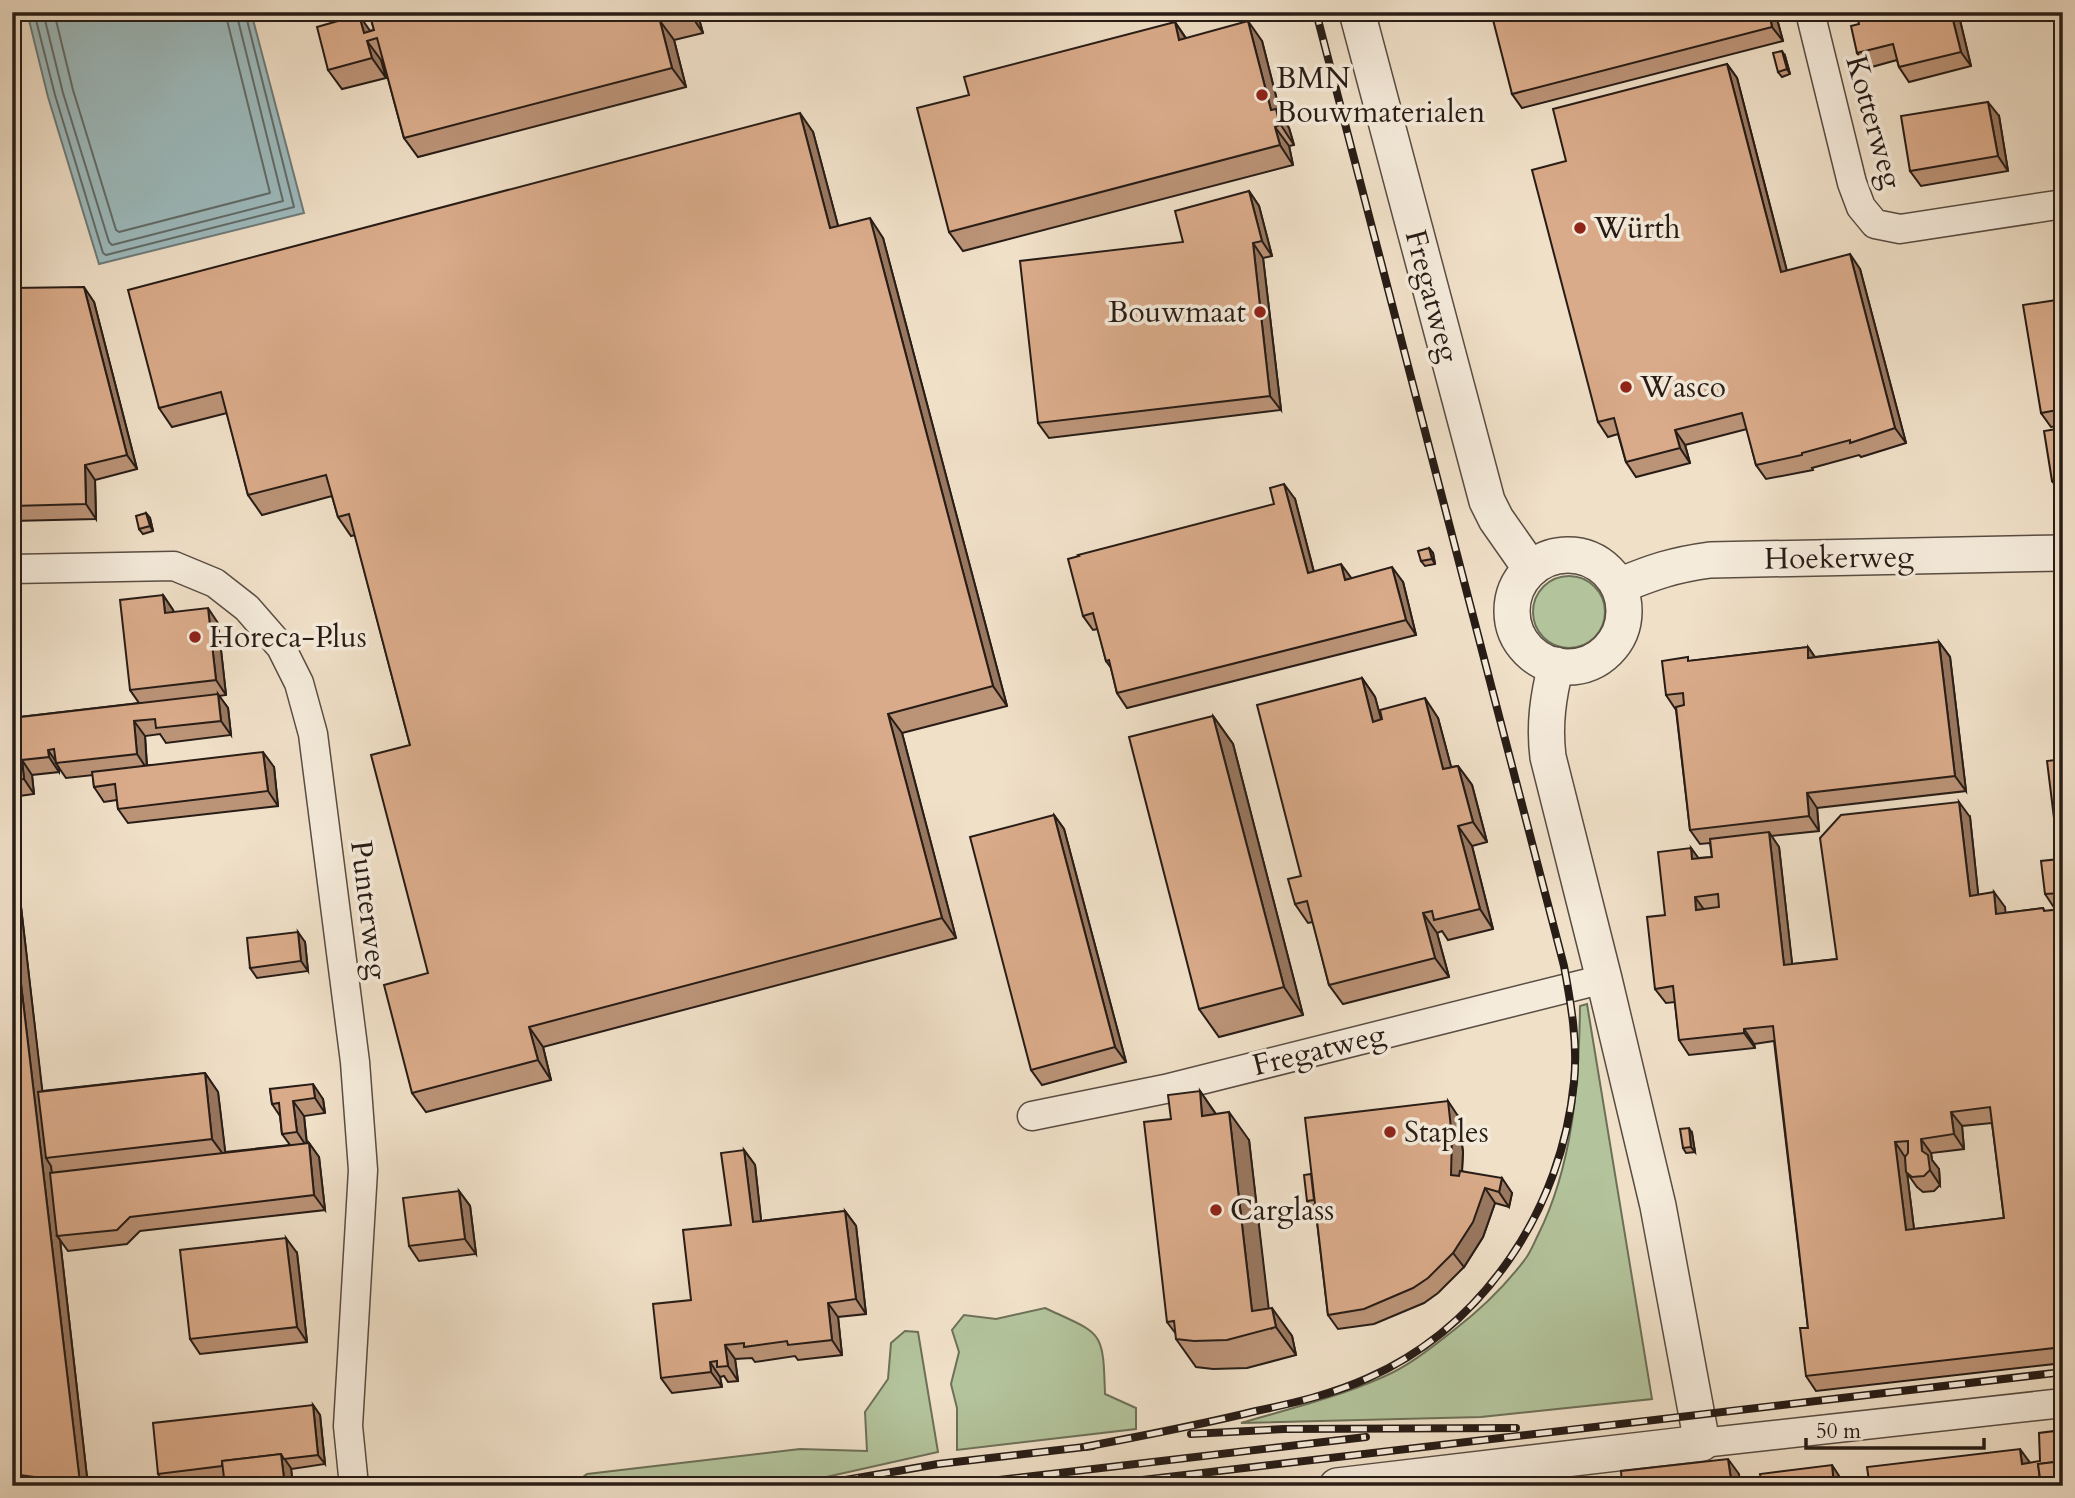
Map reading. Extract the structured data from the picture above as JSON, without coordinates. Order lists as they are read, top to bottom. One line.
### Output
{"streets":{"street":["Kotterweg","Fregatweg","Hoekerweg","Punterweg"]},"crossings":[["Fregatweg","Hoekerweg"]],"places":["BMN Bouwmaterialen","Würth","Bouwmaat","Wasco","Horeca-Plus","Staples","Carglass"],"scale_bar":"50 m"}
